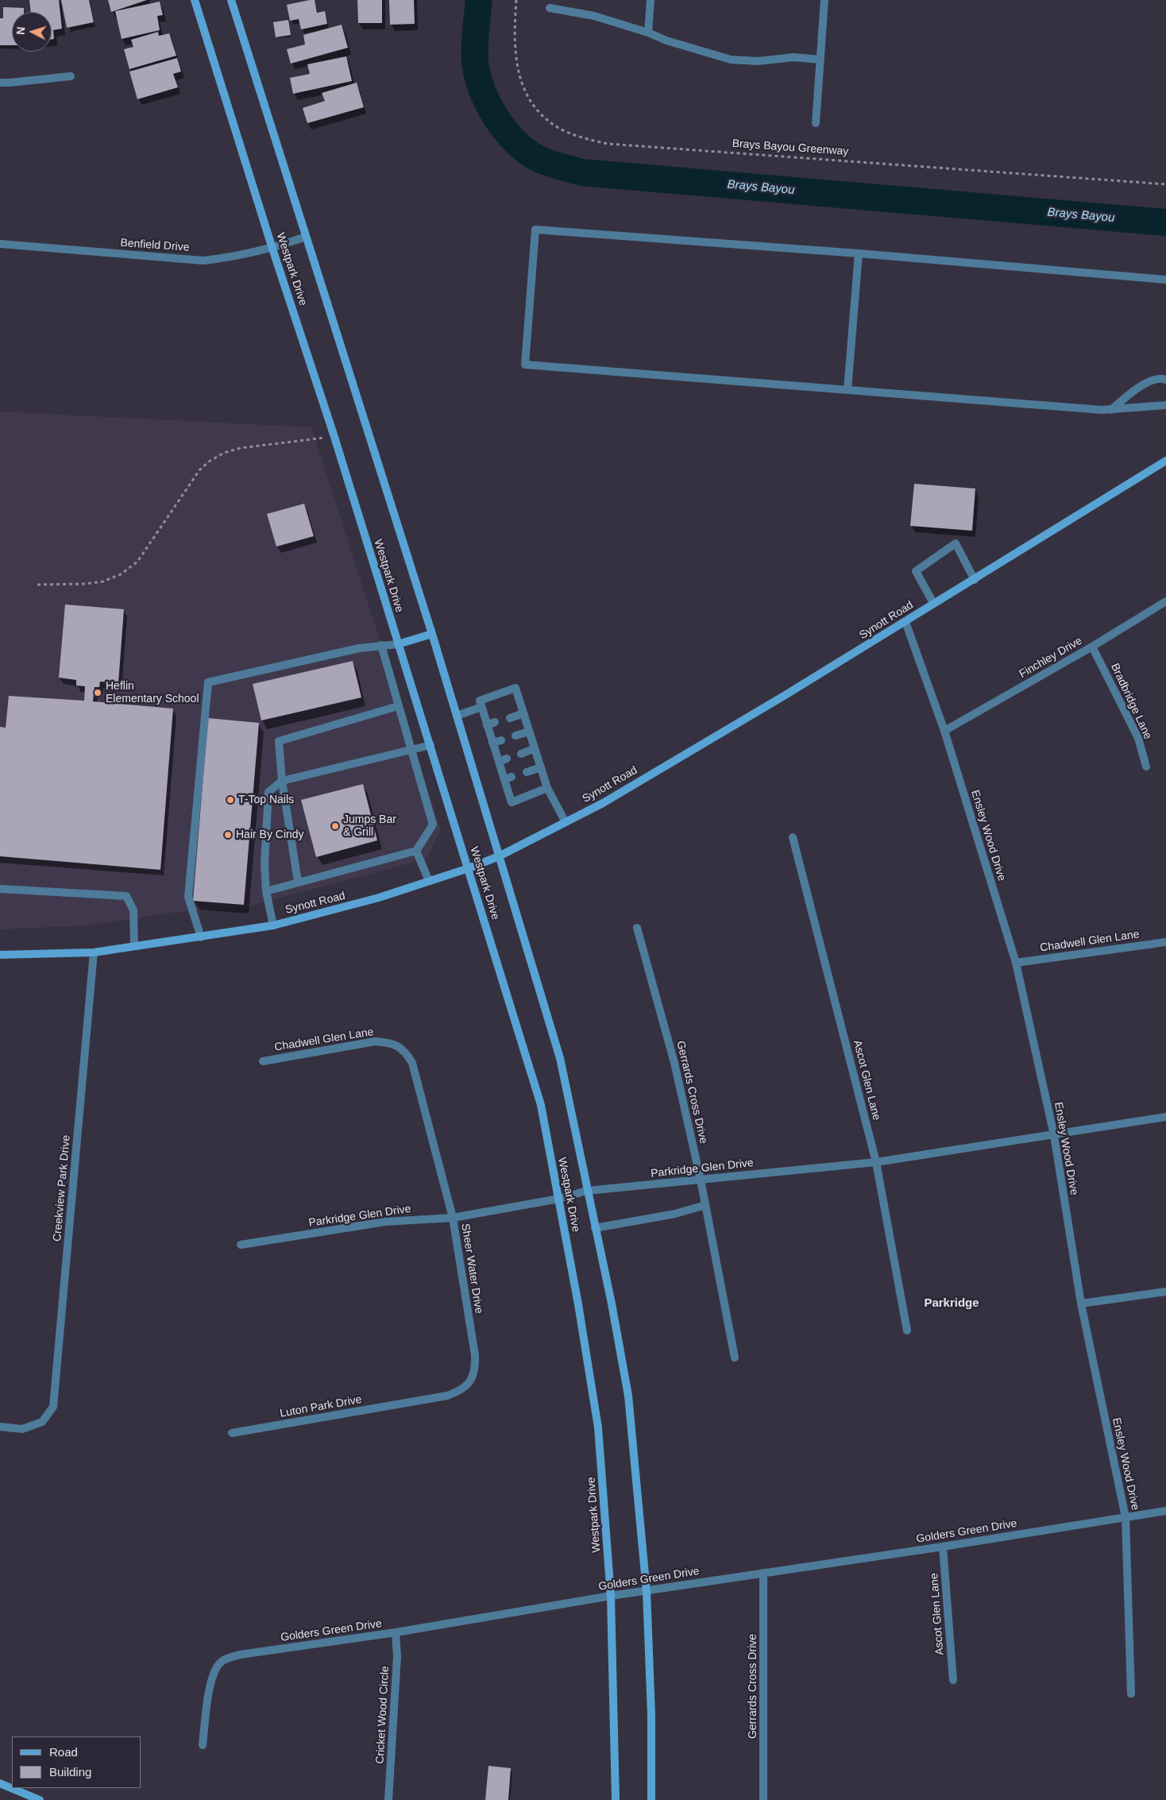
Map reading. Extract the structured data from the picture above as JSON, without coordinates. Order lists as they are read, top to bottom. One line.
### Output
{"streets":{"main road":["Westpark Drive","Synott Road"],"street":["Benfield Drive","Finchley Drive","Bradbridge Lane","Ensley Wood Drive","Chadwell Glen Lane","Ascot Glen Lane","Gerrards Cross Drive","Parkridge Glen Drive","Creekview Park Drive","Sheer Water Drive","Luton Park Drive","Golders Green Drive","Cricket Wood Circle"],"path":["Brays Bayou Greenway"]},"crossings":[["Benfield Drive","Westpark Drive"],["Westpark Drive","Synott Road"],["Westpark Drive","Parkridge Glen Drive"],["Westpark Drive","Golders Green Drive"],["Synott Road","Ensley Wood Drive"],["Synott Road","Creekview Park Drive"],["Finchley Drive","Bradbridge Lane"],["Finchley Drive","Ensley Wood Drive"],["Ensley Wood Drive","Chadwell Glen Lane"],["Ensley Wood Drive","Parkridge Glen Drive"],["Ensley Wood Drive","Golders Green Drive"],["Chadwell Glen Lane","Sheer Water Drive"],["Ascot Glen Lane","Parkridge Glen Drive"],["Ascot Glen Lane","Golders Green Drive"],["Gerrards Cross Drive","Parkridge Glen Drive"],["Gerrards Cross Drive","Golders Green Drive"],["Parkridge Glen Drive","Sheer Water Drive"],["Sheer Water Drive","Luton Park Drive"],["Golders Green Drive","Cricket Wood Circle"]],"districts":["Parkridge"],"water":["Brays Bayou"],"places":["Heflin Elementary School","T-Top Nails","Jumps Bar & Grill","Hair By Cindy"],"legend":["Road","Building"],"north":"left"}
